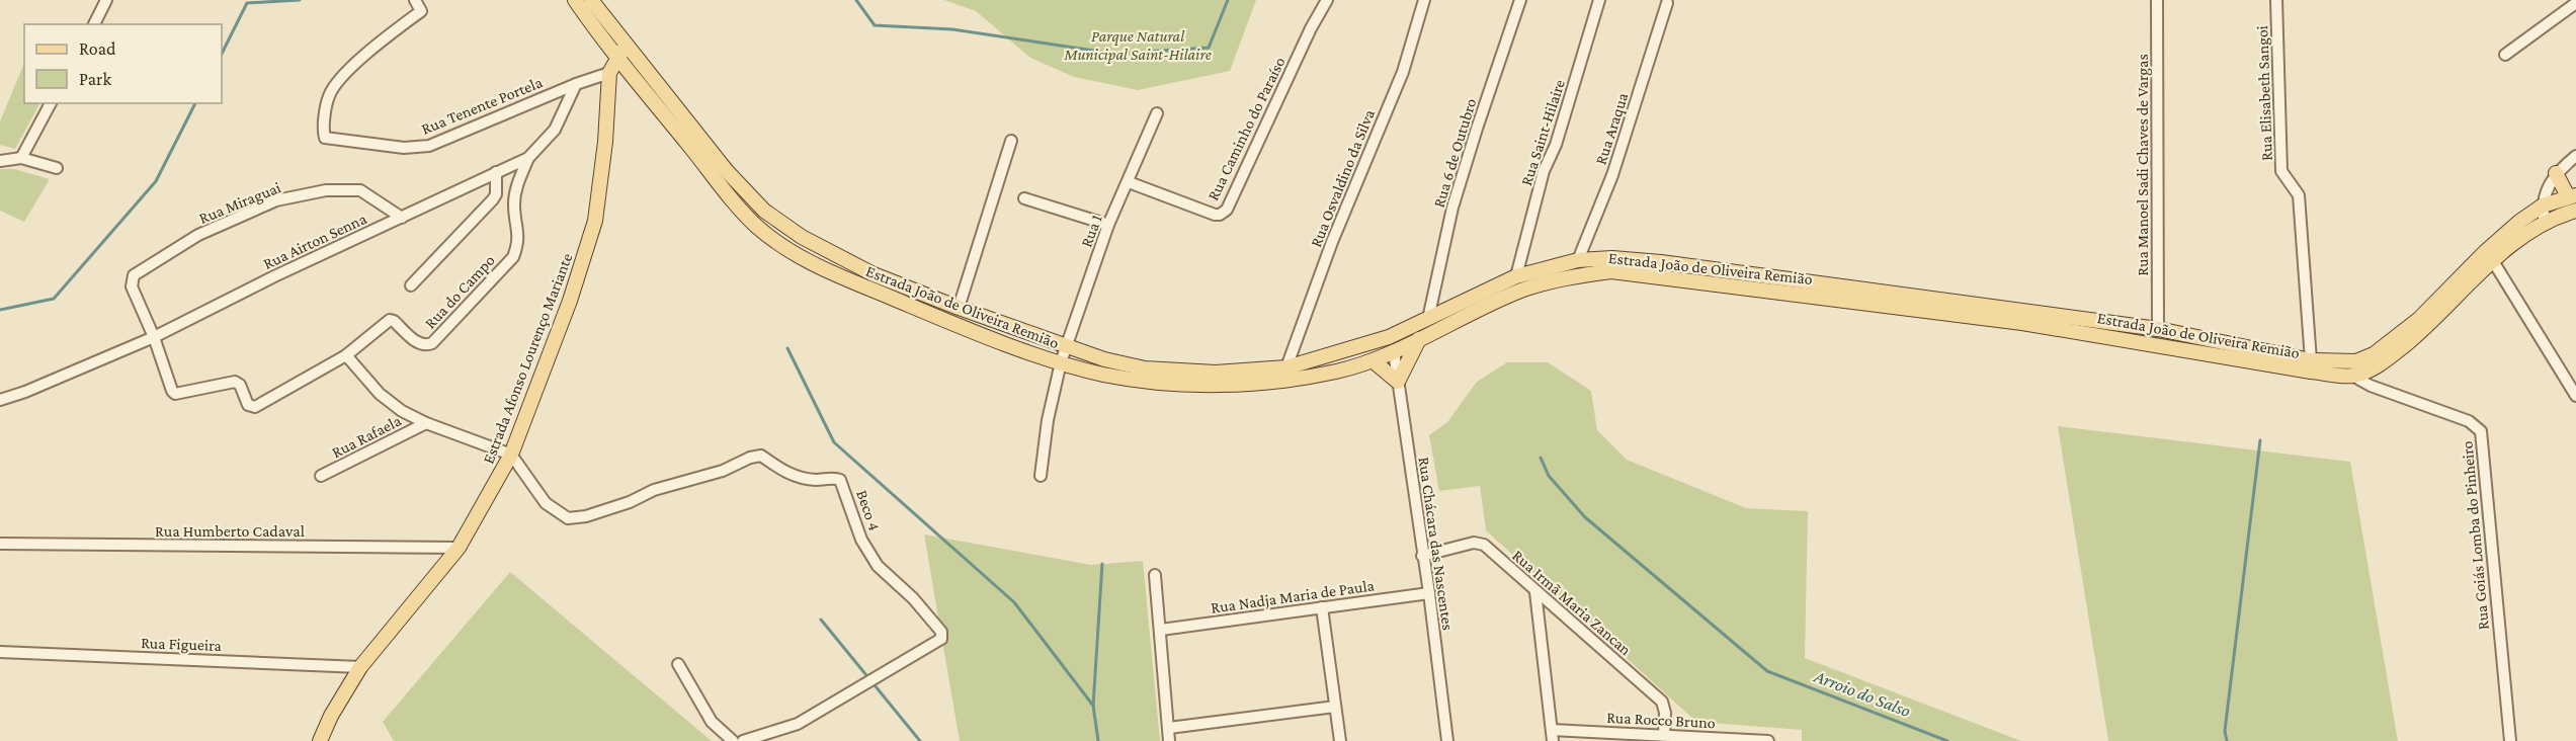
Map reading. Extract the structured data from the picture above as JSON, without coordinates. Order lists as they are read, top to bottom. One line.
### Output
{"streets":{"main road":["Estrada João de Oliveira Remião","Estrada Afonso Lourenço Mariante"],"street":["Rua Elisabeth Sangoi","Rua Tenente Portela","Rua Caminho do Paraíso","Rua Araqua","Rua Saint-Hilaire","Rua 6 de Outubro","Rua Manoel Sadi Chaves de Vargas","Rua Osvaldino da Silva","Rua Miraguai","Rua 1","Rua Airton Senna","Rua do Campo","Rua Rafaela","Beco 4","Rua Humberto Cadaval","Rua Goiás Lomba do Pinheiro","Rua Chácara das Nascentes","Rua Nadja Maria de Paula","Rua Irmã Maria Zancan","Rua Figueira","Rua Rocco Bruno"]},"crossings":[["Rua Elisabeth Sangoi","Estrada João de Oliveira Remião"],["Rua Tenente Portela","Rua Airton Senna"],["Rua Caminho do Paraíso","Rua 1"],["Rua Araqua","Estrada João de Oliveira Remião"],["Rua Saint-Hilaire","Estrada João de Oliveira Remião"],["Rua 6 de Outubro","Estrada João de Oliveira Remião"],["Rua Manoel Sadi Chaves de Vargas","Estrada João de Oliveira Remião"],["Rua Osvaldino da Silva","Estrada João de Oliveira Remião"],["Rua Miraguai","Rua Airton Senna"],["Rua 1","Estrada João de Oliveira Remião"],["Rua Airton Senna","Rua do Campo"],["Estrada João de Oliveira Remião","Estrada Afonso Lourenço Mariante"],["Estrada João de Oliveira Remião","Rua Goiás Lomba do Pinheiro"],["Estrada João de Oliveira Remião","Rua Chácara das Nascentes"],["Estrada Afonso Lourenço Mariante","Beco 4"],["Estrada Afonso Lourenço Mariante","Rua Humberto Cadaval"],["Estrada Afonso Lourenço Mariante","Rua Figueira"],["Rua Chácara das Nascentes","Rua Nadja Maria de Paula"],["Rua Chácara das Nascentes","Rua Irmã Maria Zancan"],["Rua Irmã Maria Zancan","Rua Rocco Bruno"]],"water":["Arroio do Salso"],"parks":["Parque Natural Municipal Saint-Hilaire"],"legend":["Road","Park"]}
